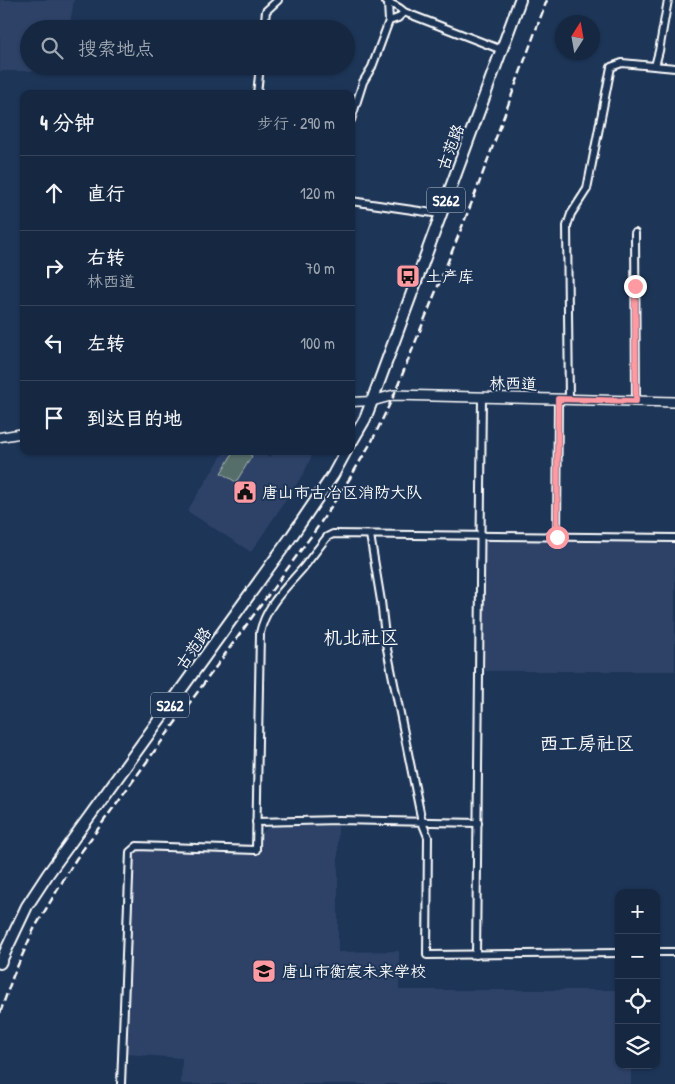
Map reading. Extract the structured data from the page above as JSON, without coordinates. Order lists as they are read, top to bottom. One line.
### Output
{"streets":{"main road":["古范路","S262","林西道"]},"crossings":[["古范路","林西道"]],"districts":["机北社区","西工房社区"],"places":{"bus stop":["土产库"],"public building":["唐山市古冶区消防大队"],"school or university":["唐山市衡宸未来学校"]},"north":"top","page":{"search":"搜索地点","heading":["4 分钟","步行 · 290 m"],"list":[["直行","120 m"],["右转","林西道","70 m"],["左转","100 m"],"到达目的地"],"map_buttons":["+","−"]}}
